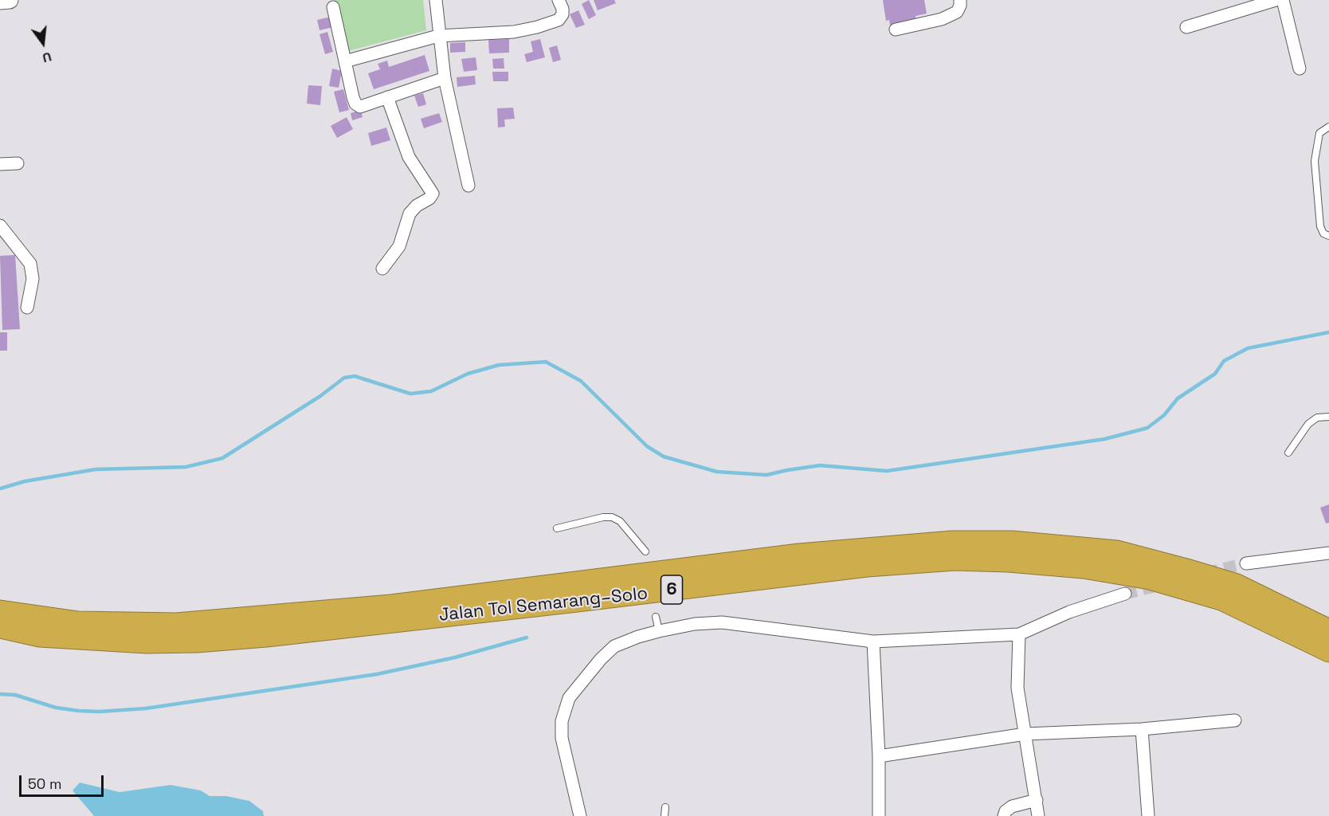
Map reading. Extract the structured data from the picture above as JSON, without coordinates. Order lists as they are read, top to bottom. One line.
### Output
{"streets":{"highway":["6","Jalan Tol Semarang–Solo"]},"scale_bar":"50 m","north":"bottom"}
